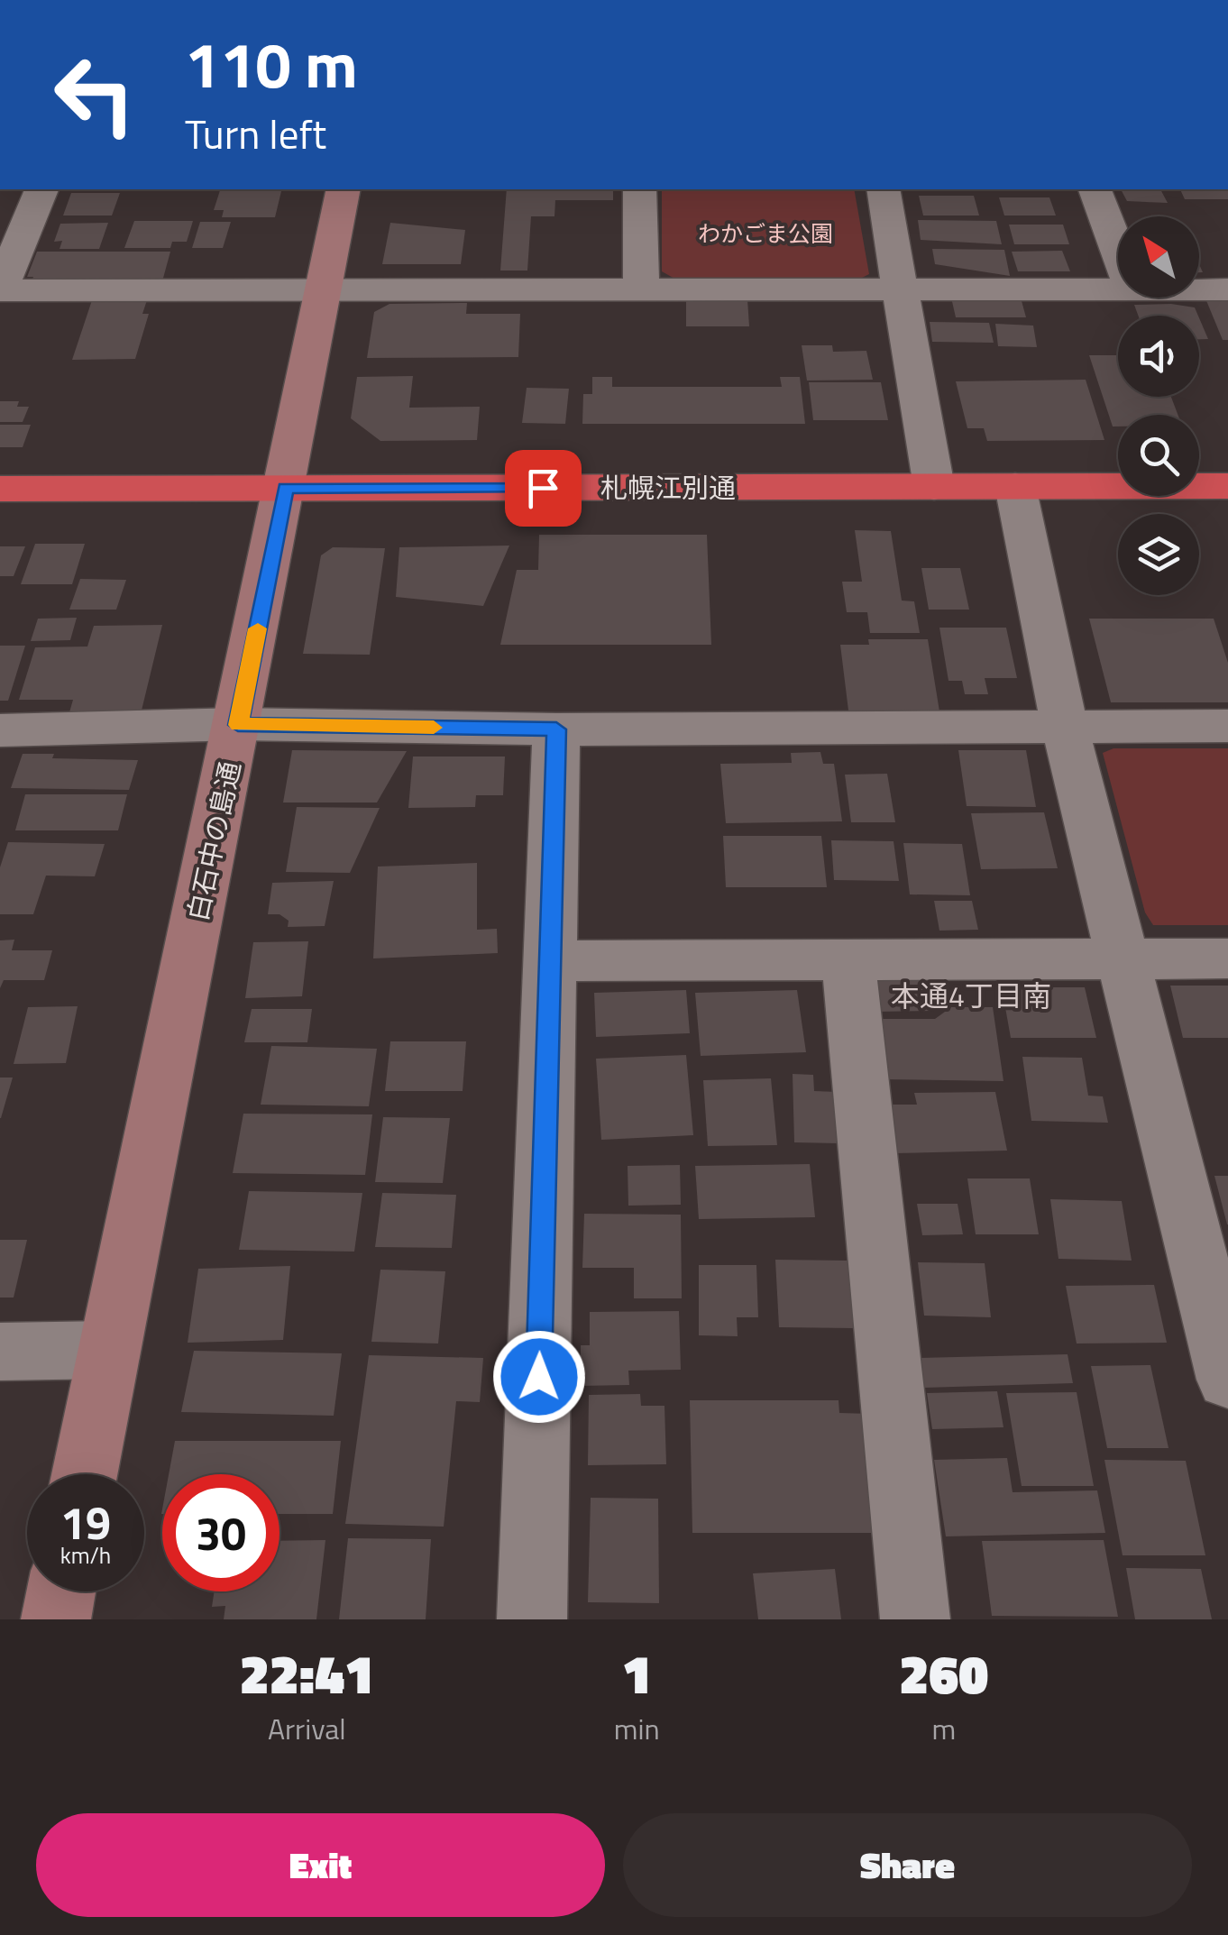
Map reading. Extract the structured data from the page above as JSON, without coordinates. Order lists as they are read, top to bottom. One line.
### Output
{"streets":{"highway":["札幌江別通"],"street":["白石中の島通"]},"crossings":[["札幌江別通","白石中の島通"]],"districts":["本通4丁目南"],"parks":["わかごま公園"],"north":"top left","page":{"turn":["110 m","Turn left"],"speed":"19 km/h","limit":"30","eta":["22:41","Arrival","1","min","260","m"],"buttons":["Exit","Share"]}}
